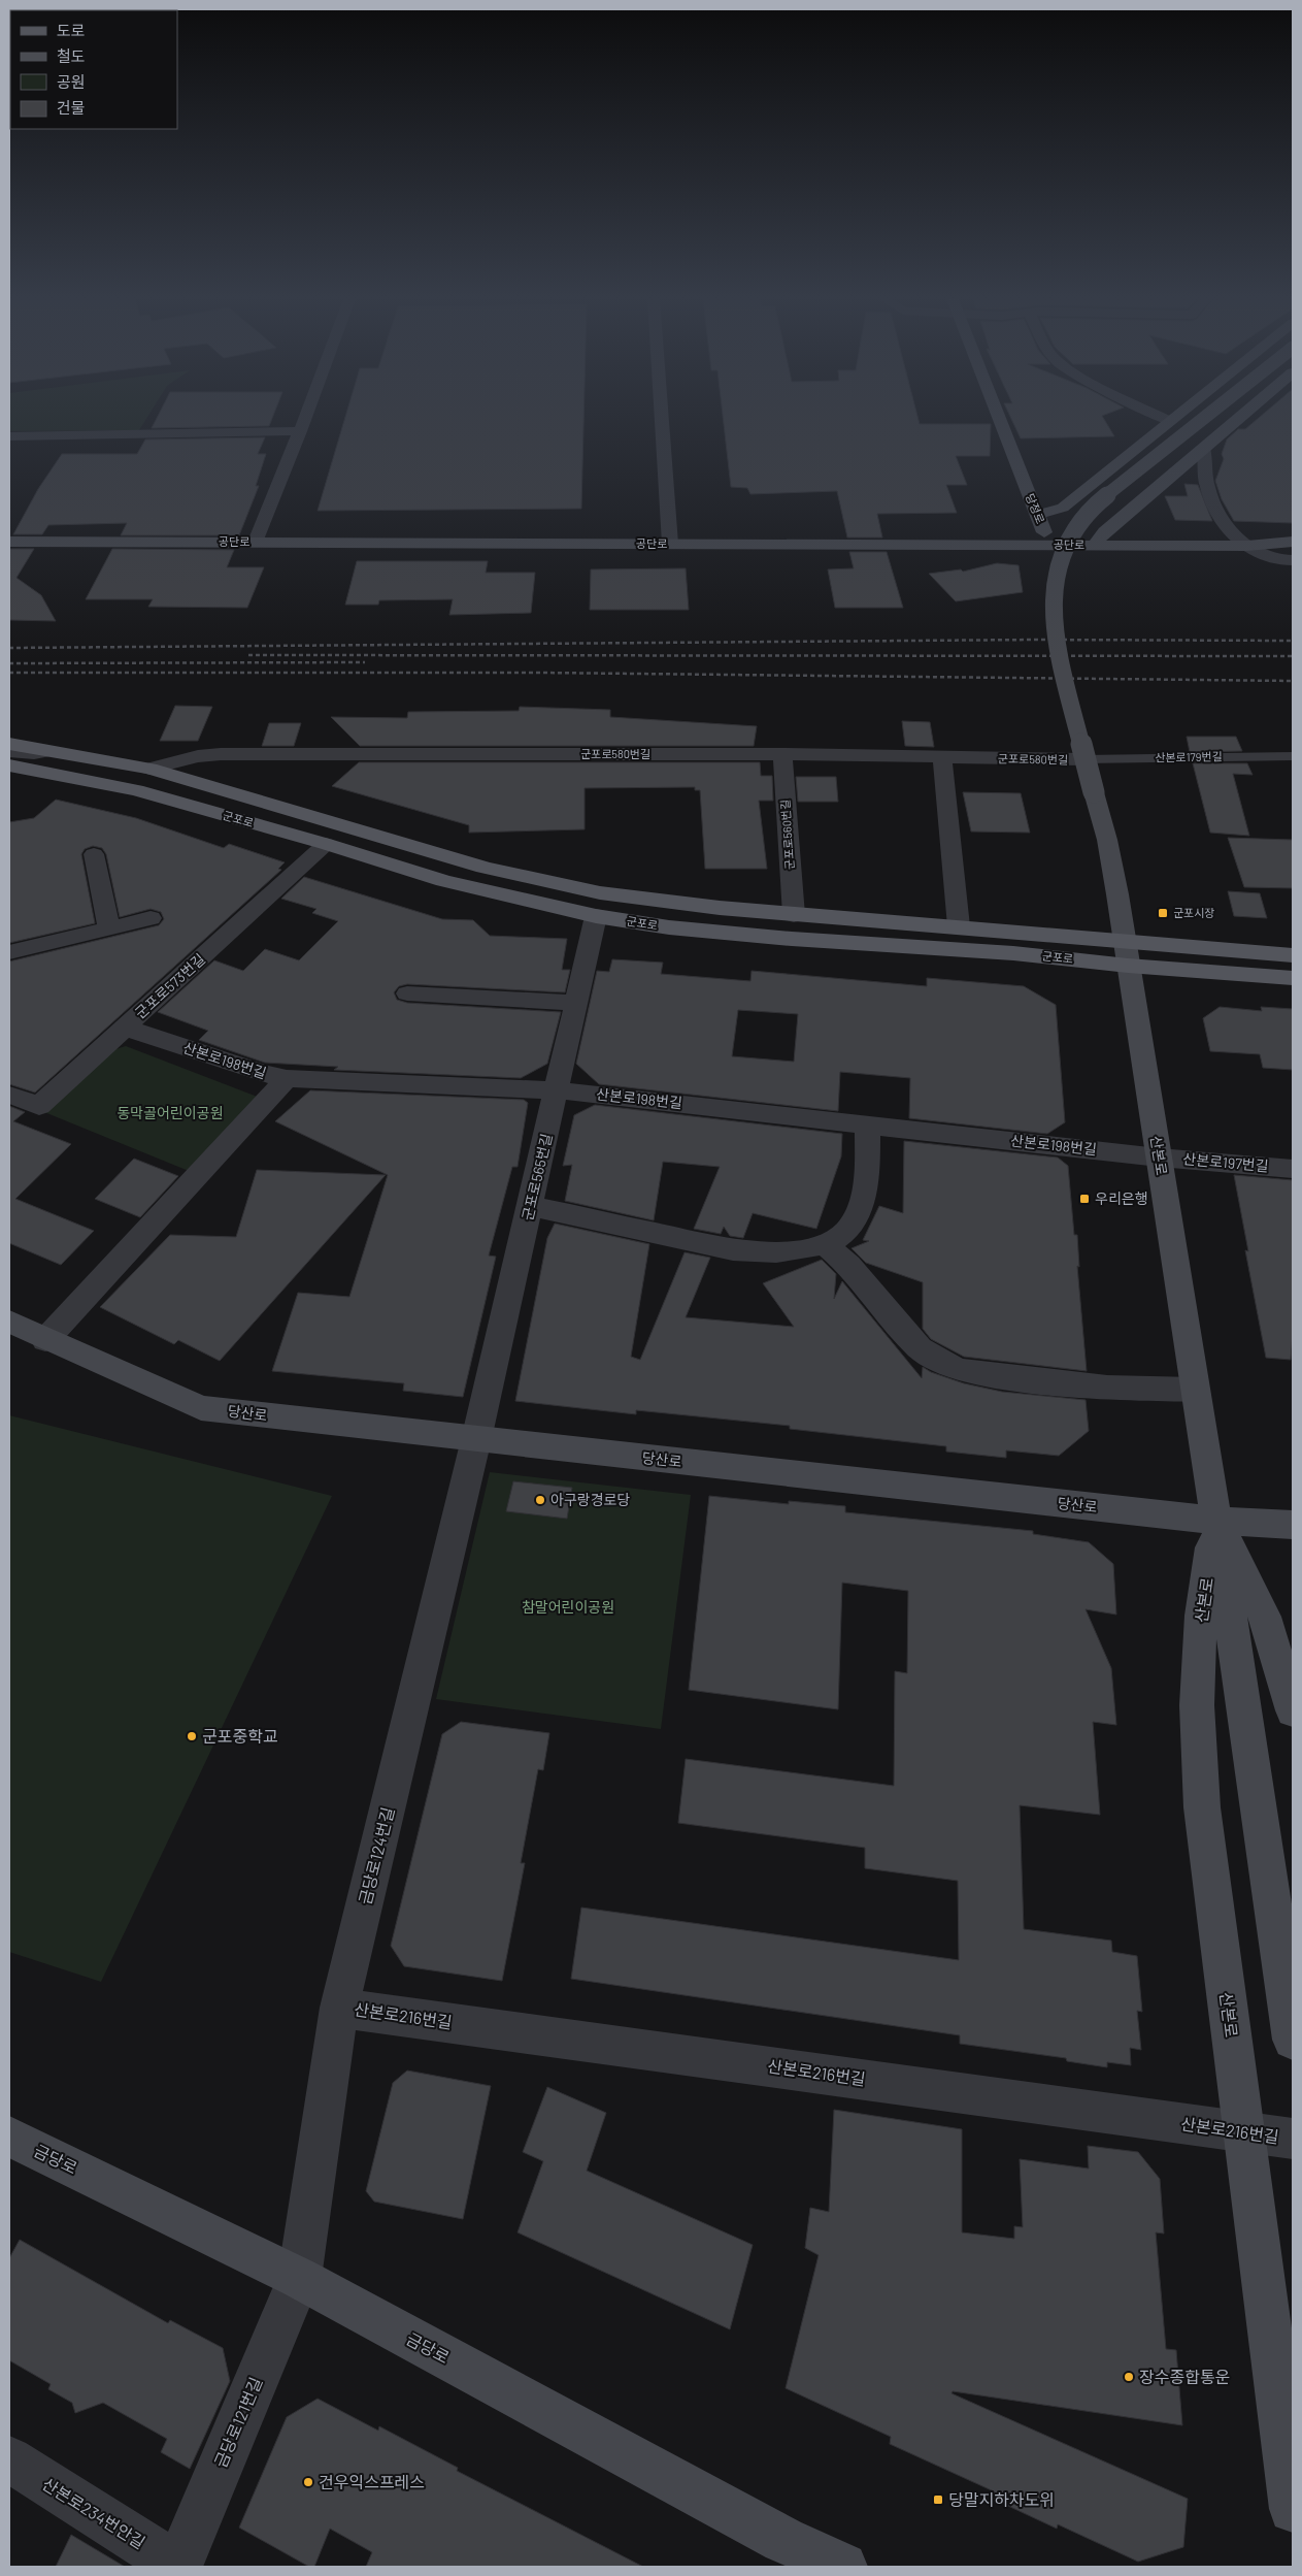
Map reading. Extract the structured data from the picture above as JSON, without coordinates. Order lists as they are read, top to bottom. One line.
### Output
{"streets":{"main road":["군포로"],"street":["당정로","공단로","군포로580번길","군포로560번길","군포로573번길","산본로198번길","산본로","산본로197번길","군포로565번길","당산로","금당로124번길","산본로216번길","금당로","금당로121번길","산본로234번안길"],"lane":["산본로179번길"]},"crossings":[["당정로","공단로"],["군포로580번길","산본로179번길"],["군포로580번길","군포로"],["군포로580번길","군포로560번길"],["군포로","군포로560번길"],["군포로","군포로573번길"],["군포로","산본로"],["군포로","군포로565번길"],["군포로573번길","산본로198번길"],["산본로198번길","산본로"],["산본로198번길","산본로197번길"],["산본로198번길","군포로565번길"],["산본로","산본로197번길"],["산본로","당산로"],["산본로","산본로216번길"],["군포로565번길","당산로"],["군포로565번길","금당로124번길"],["당산로","금당로124번길"],["금당로124번길","산본로216번길"],["금당로124번길","금당로"],["금당로124번길","금당로121번길"],["금당로","금당로121번길"],["금당로121번길","산본로234번안길"]],"parks":["동막골어린이공원","참말어린이공원"],"places":{"transit":["군포시장","우리은행","당말지하차도위"],"other":["아구랑경로당","군포중학교","장수종합통운","건우익스프레스"]},"legend":["도로","철도","공원","건물"]}
